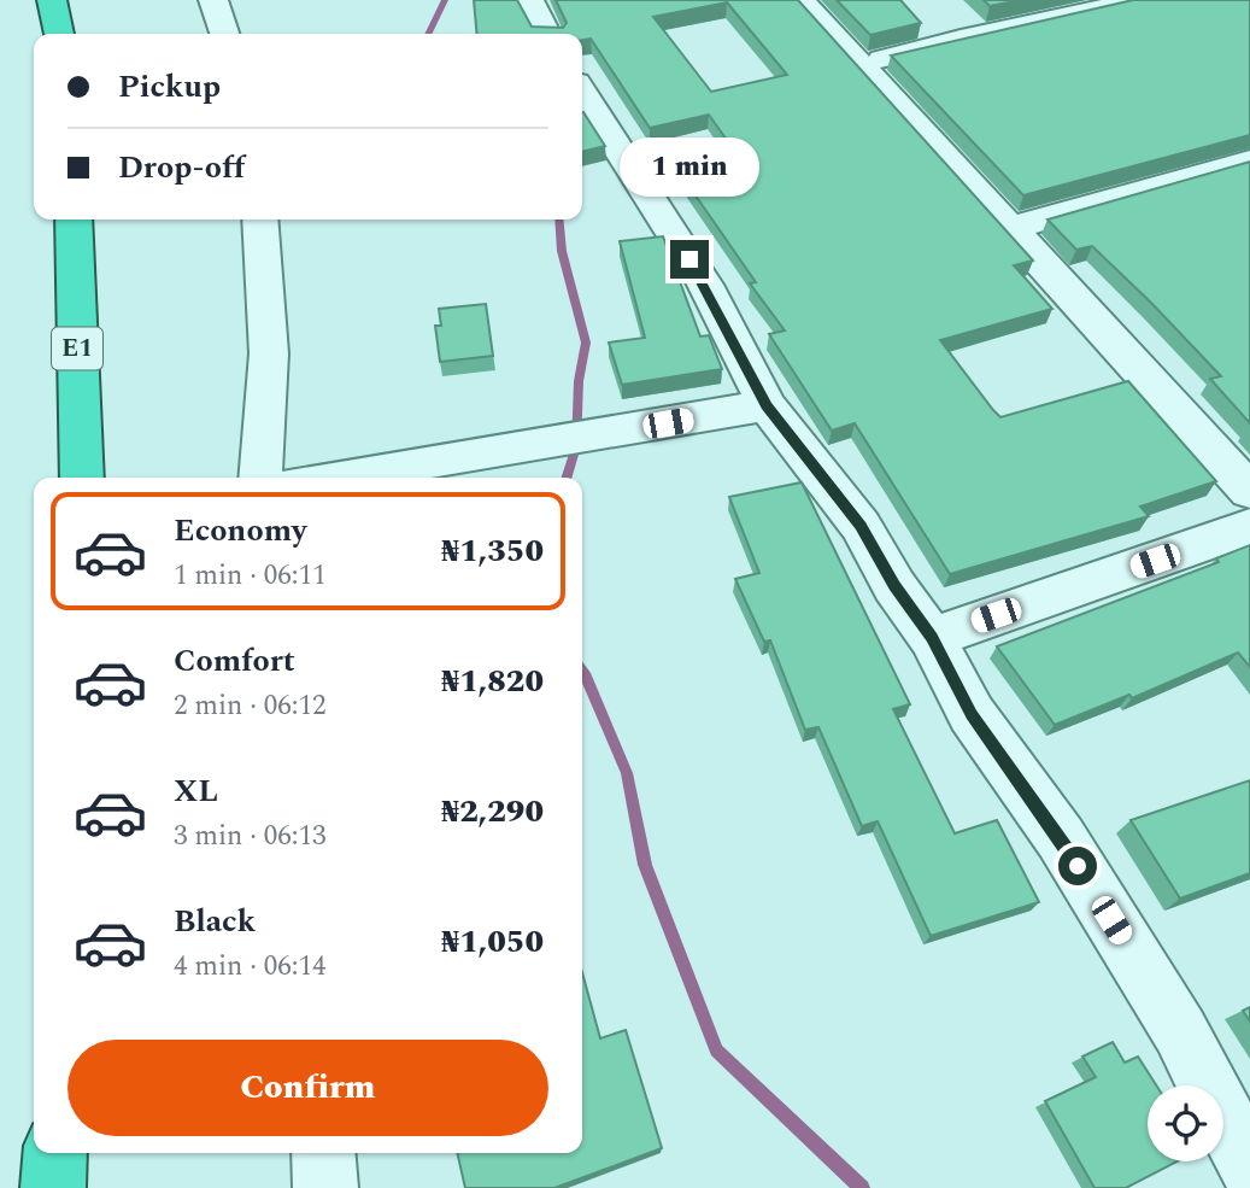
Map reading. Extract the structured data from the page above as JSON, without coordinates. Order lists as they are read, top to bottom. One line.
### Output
{"streets":{"highway":["E1"]},"page":{"banner":["Pickup","Drop-off"],"bubble":"1 min","list":[{"name":"Economy","note":"1 min · 06:11","value":"₦1,350"},{"name":"Comfort","note":"2 min · 06:12","value":"₦1,820"},{"name":"XL","note":"3 min · 06:13","value":"₦2,290"},{"name":"Black","note":"4 min · 06:14","value":"₦1,050"}],"buttons":"Confirm"}}
